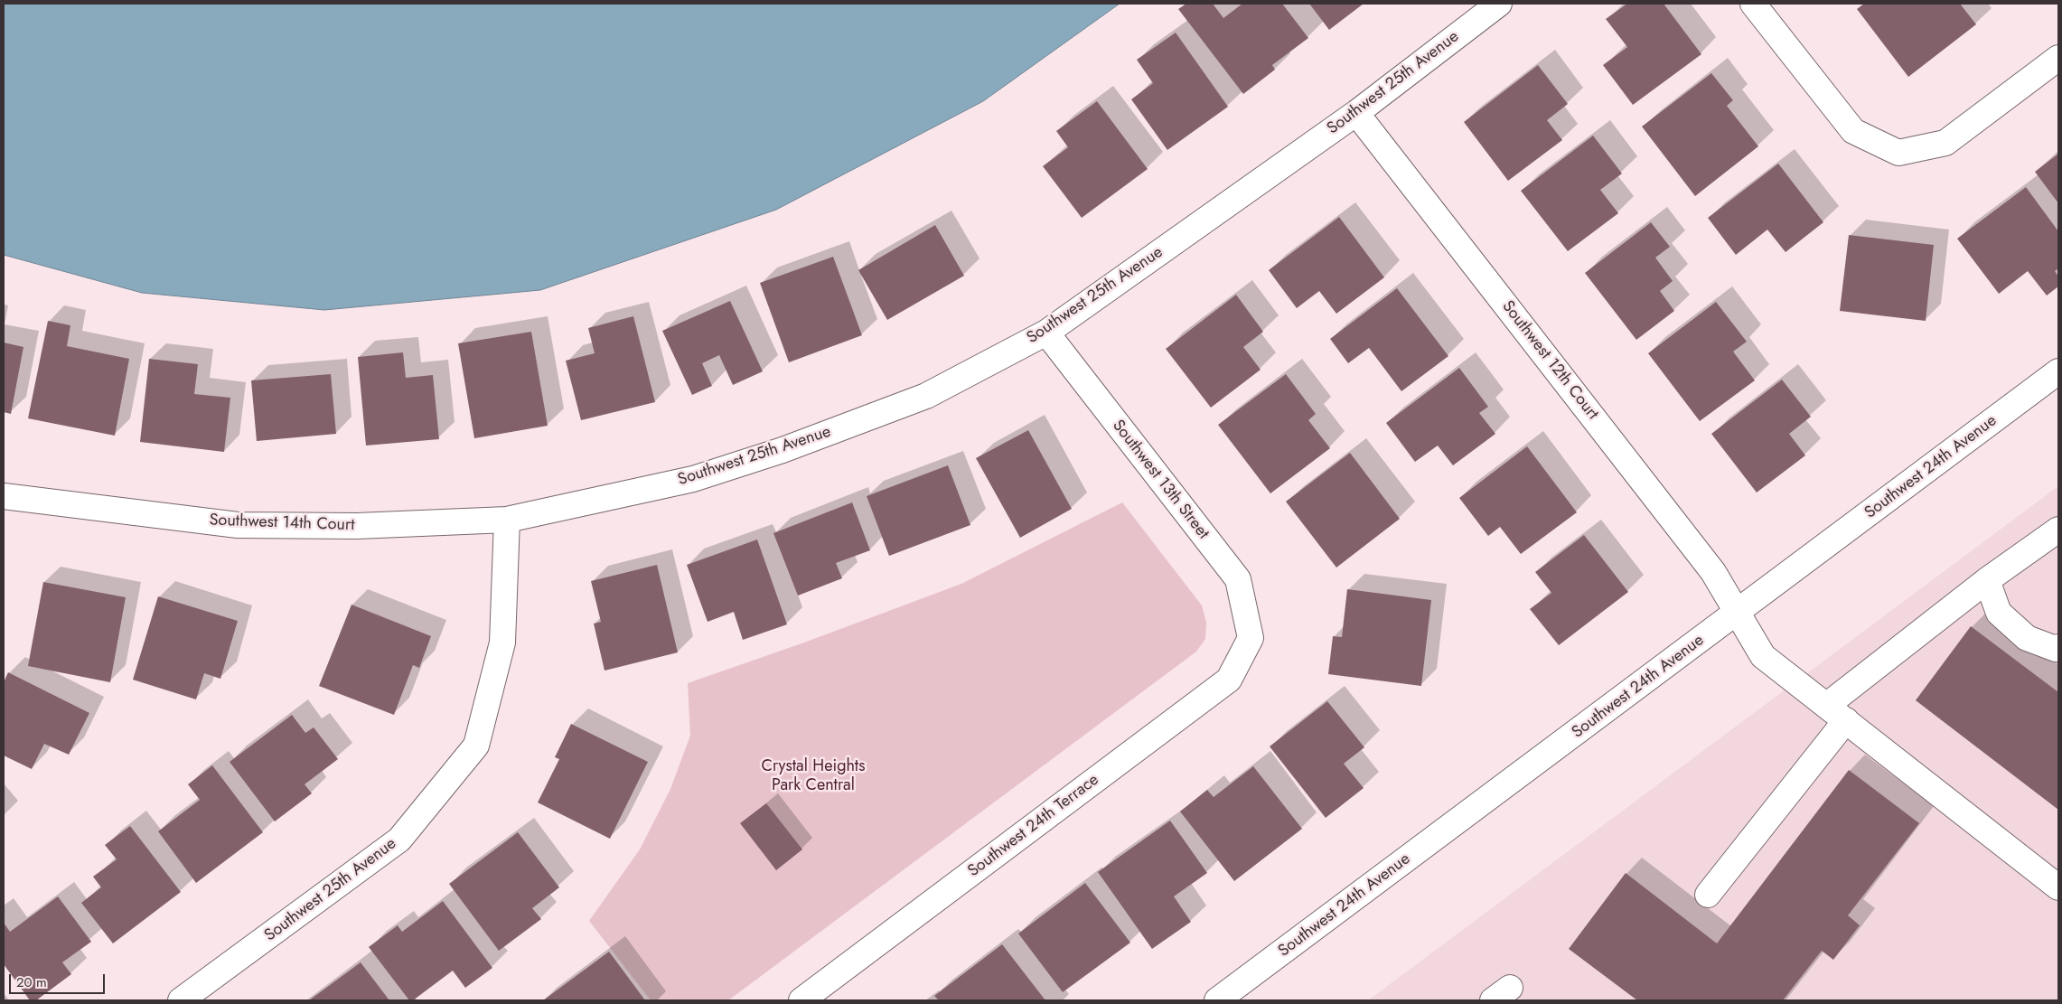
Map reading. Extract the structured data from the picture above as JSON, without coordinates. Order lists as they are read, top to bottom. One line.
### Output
{"streets":{"street":["Southwest 25th Avenue","Southwest 12th Court","Southwest 24th Avenue","Southwest 13th Street","Southwest 14th Court","Southwest 24th Terrace"]},"crossings":[["Southwest 25th Avenue","Southwest 12th Court"],["Southwest 25th Avenue","Southwest 13th Street"],["Southwest 25th Avenue","Southwest 14th Court"],["Southwest 12th Court","Southwest 24th Avenue"],["Southwest 13th Street","Southwest 24th Terrace"]],"parks":["Crystal Heights Park Central"],"scale_bar":"20 m"}
